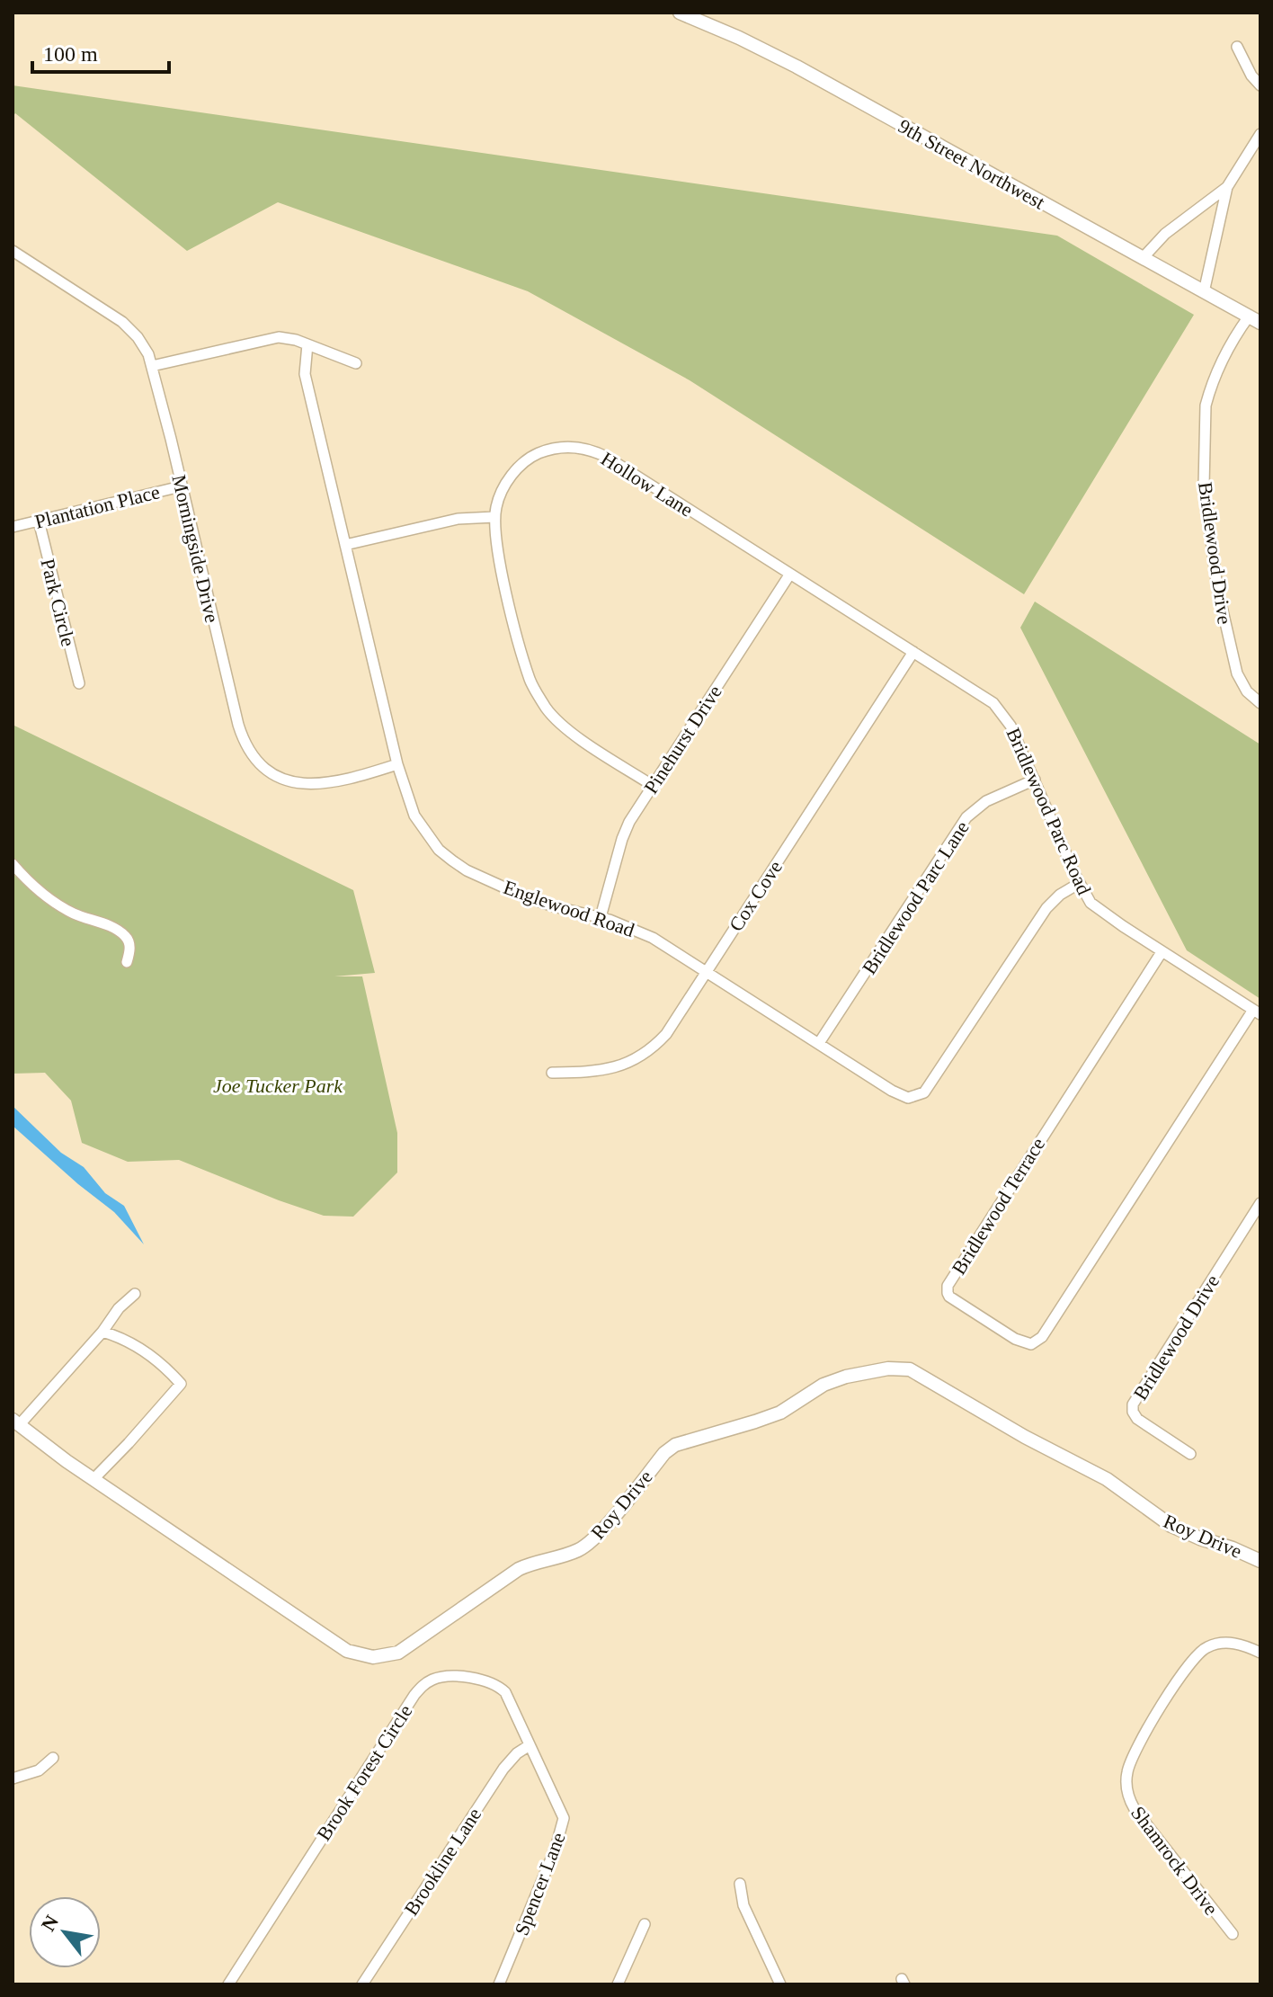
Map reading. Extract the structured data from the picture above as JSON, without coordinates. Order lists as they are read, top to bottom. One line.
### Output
{"streets":{"street":["9th Street Northwest","Hollow Lane","Plantation Place","Morningside Drive","Bridlewood Drive","Park Circle","Pinehurst Drive","Bridlewood Parc Road","Cox Cove","Bridlewood Parc Lane","Englewood Road","Bridlewood Terrace","Roy Drive","Brook Forest Circle","Shamrock Drive","Brookline Lane","Spencer Lane"]},"crossings":[["9th Street Northwest","Bridlewood Drive"],["Hollow Lane","Pinehurst Drive"],["Hollow Lane","Bridlewood Parc Road"],["Hollow Lane","Cox Cove"],["Plantation Place","Morningside Drive"],["Plantation Place","Park Circle"],["Morningside Drive","Englewood Road"],["Pinehurst Drive","Englewood Road"],["Bridlewood Parc Road","Cox Cove"],["Bridlewood Parc Road","Bridlewood Parc Lane"],["Bridlewood Parc Road","Englewood Road"],["Bridlewood Parc Road","Bridlewood Terrace"],["Cox Cove","Englewood Road"],["Bridlewood Parc Lane","Englewood Road"],["Brook Forest Circle","Brookline Lane"],["Brook Forest Circle","Spencer Lane"],["Brookline Lane","Spencer Lane"]],"parks":["Joe Tucker Park"],"scale_bar":"100 m","north":"top left"}
